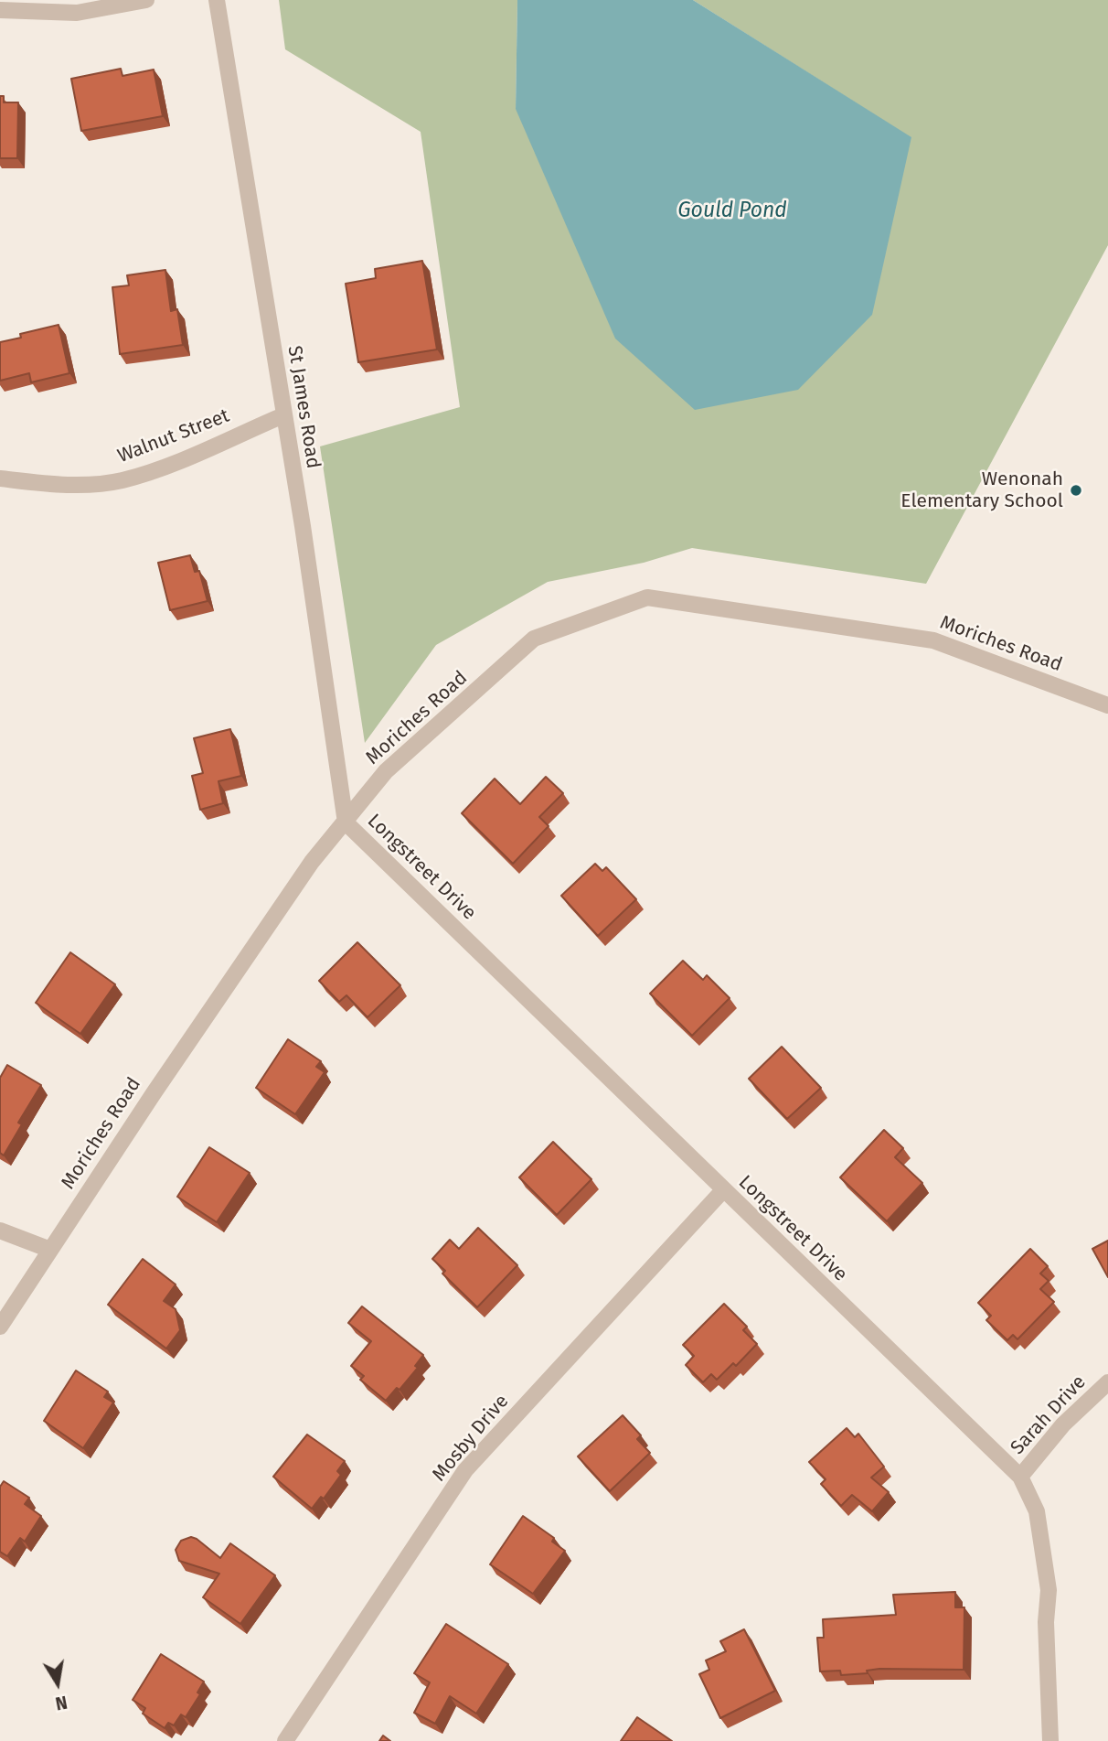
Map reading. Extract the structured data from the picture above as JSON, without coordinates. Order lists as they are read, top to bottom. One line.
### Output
{"streets":{"street":["St James Road","Walnut Street","Moriches Road","Longstreet Drive","Sarah Drive","Mosby Drive"]},"crossings":[["St James Road","Walnut Street"],["St James Road","Moriches Road"],["St James Road","Longstreet Drive"],["Moriches Road","Longstreet Drive"],["Longstreet Drive","Sarah Drive"],["Longstreet Drive","Mosby Drive"]],"water":["Gould Pond"],"places":["Wenonah Elementary School"],"north":"bottom"}
